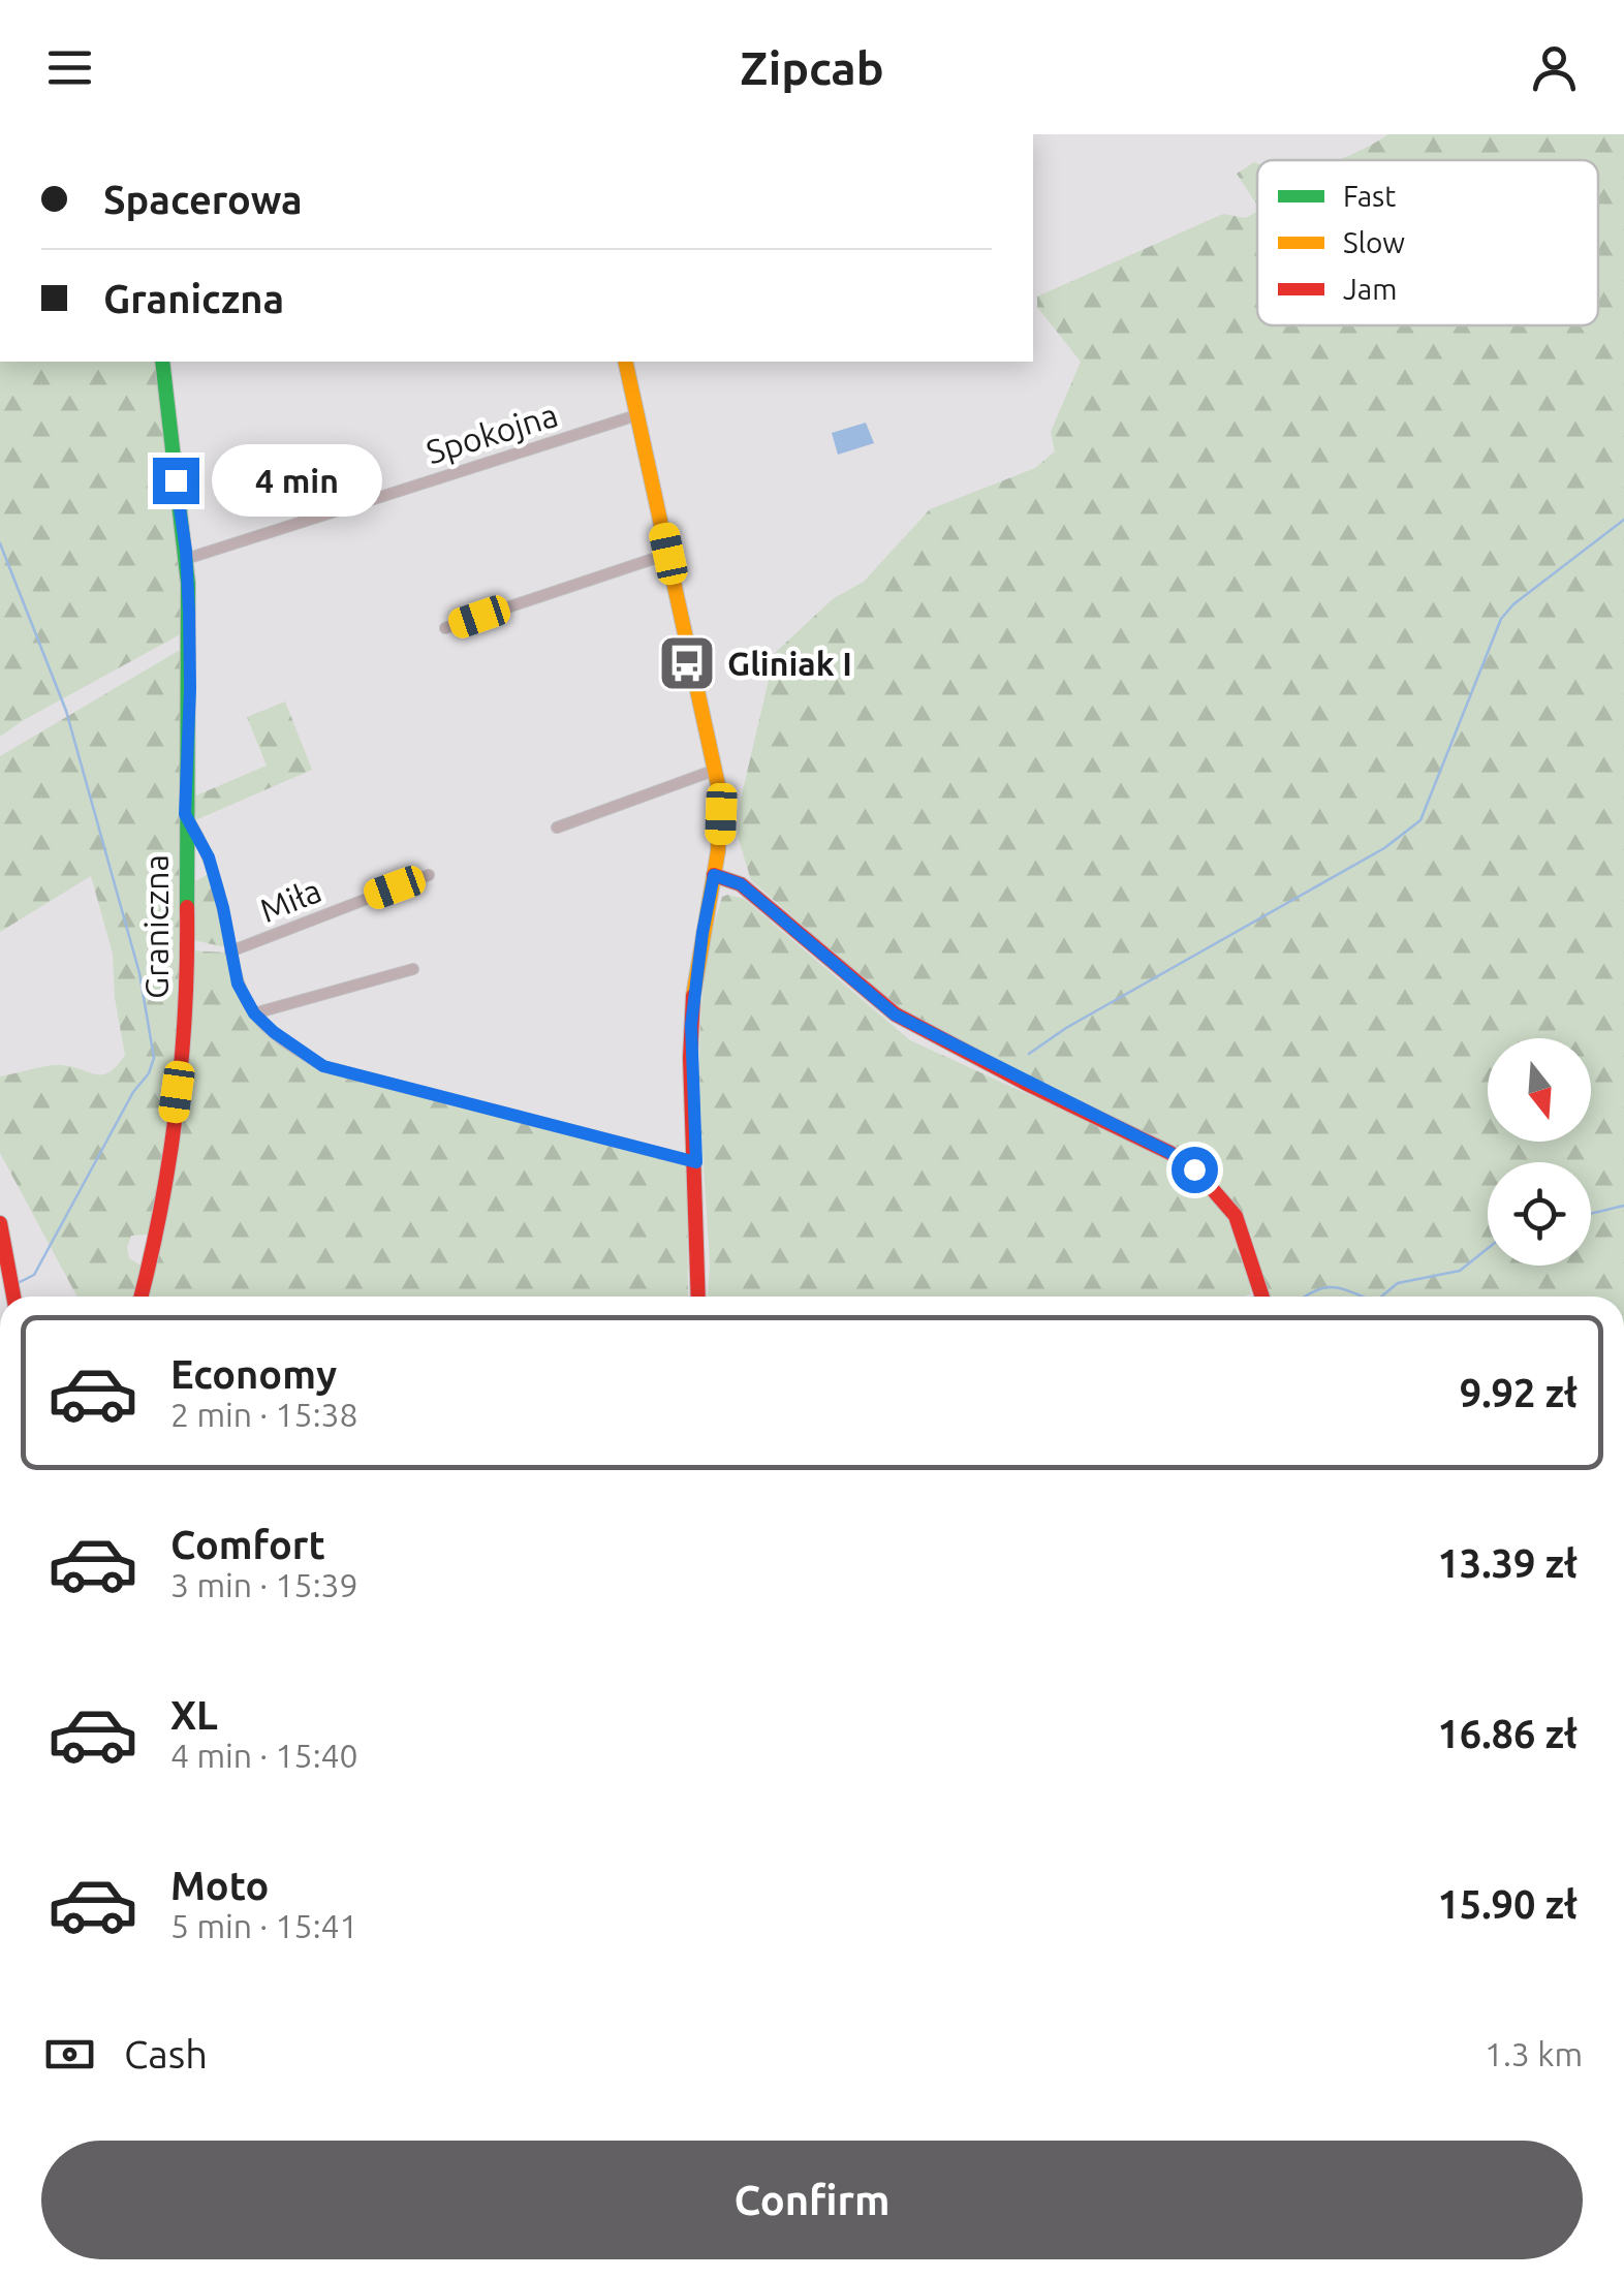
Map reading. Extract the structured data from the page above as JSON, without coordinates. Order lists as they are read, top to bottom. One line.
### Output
{"streets":{"street":["Spokojna","Miła","Graniczna"]},"crossings":[["Spokojna","Graniczna"]],"places":{"bus stop":["Gliniak I"]},"legend":["Fast","Slow","Jam"],"north":"bottom","page":{"header":"Zipcab","banner":["Spacerowa","Graniczna"],"bubble":"4 min","list":[{"name":"Economy","note":"2 min · 15:38","value":"9.92 zł"},{"name":"Comfort","note":"3 min · 15:39","value":"13.39 zł"},{"name":"XL","note":"4 min · 15:40","value":"16.86 zł"},{"name":"Moto","note":"5 min · 15:41","value":"15.90 zł"}],"pay":["Cash","1.3 km"],"buttons":"Confirm"}}
